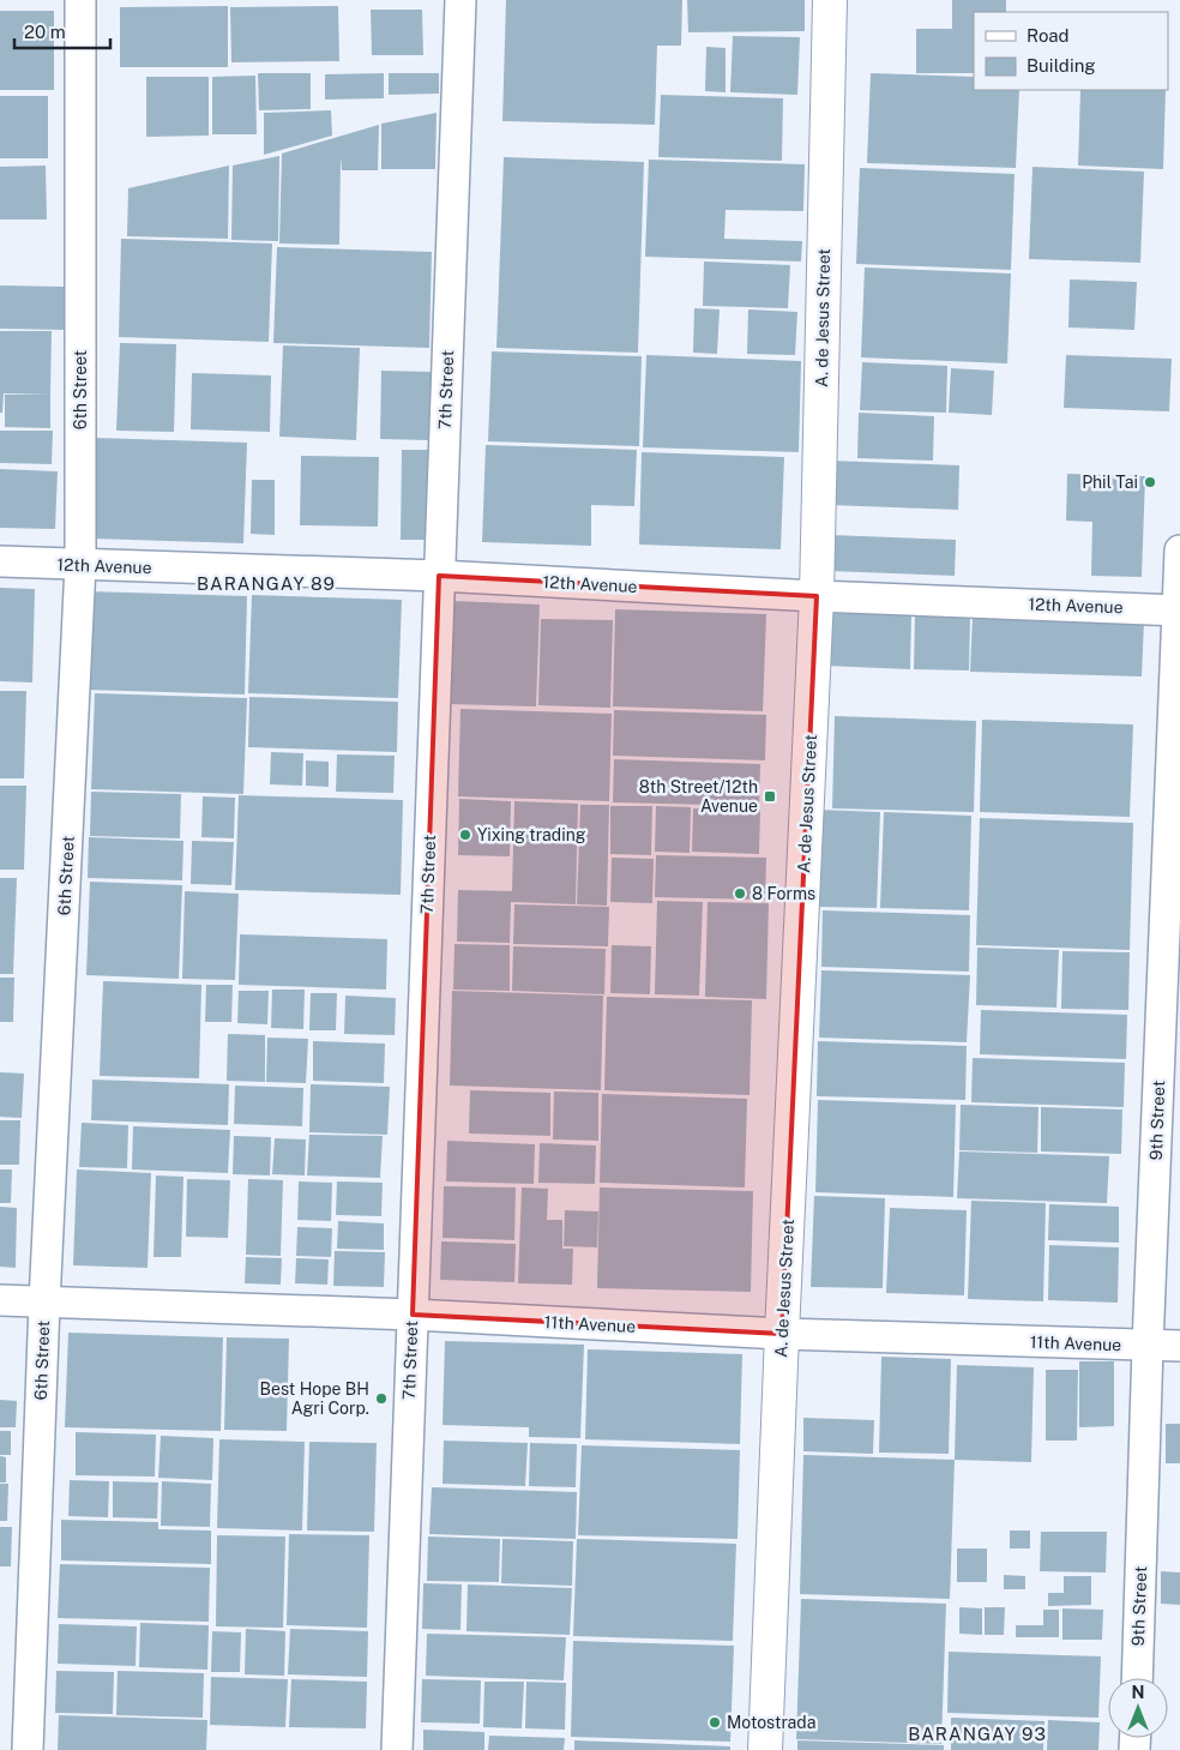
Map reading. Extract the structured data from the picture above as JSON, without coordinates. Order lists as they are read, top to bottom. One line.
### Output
{"streets":{"main road":["A. de Jesus Street"],"street":["6th Street","7th Street","12th Avenue","9th Street","11th Avenue"]},"crossings":[["A. de Jesus Street","12th Avenue"],["A. de Jesus Street","11th Avenue"],["6th Street","12th Avenue"],["6th Street","11th Avenue"],["7th Street","12th Avenue"],["7th Street","11th Avenue"],["12th Avenue","9th Street"],["9th Street","11th Avenue"]],"districts":["BARANGAY 89","BARANGAY 93"],"places":{"other":["Phil Tai","Yixing trading","8 Forms","Best Hope BH Agri Corp.","Motostrada"],"transit":["8th Street/12th Avenue"]},"legend":["Road","Building"],"scale_bar":"20 m","north":"top"}
